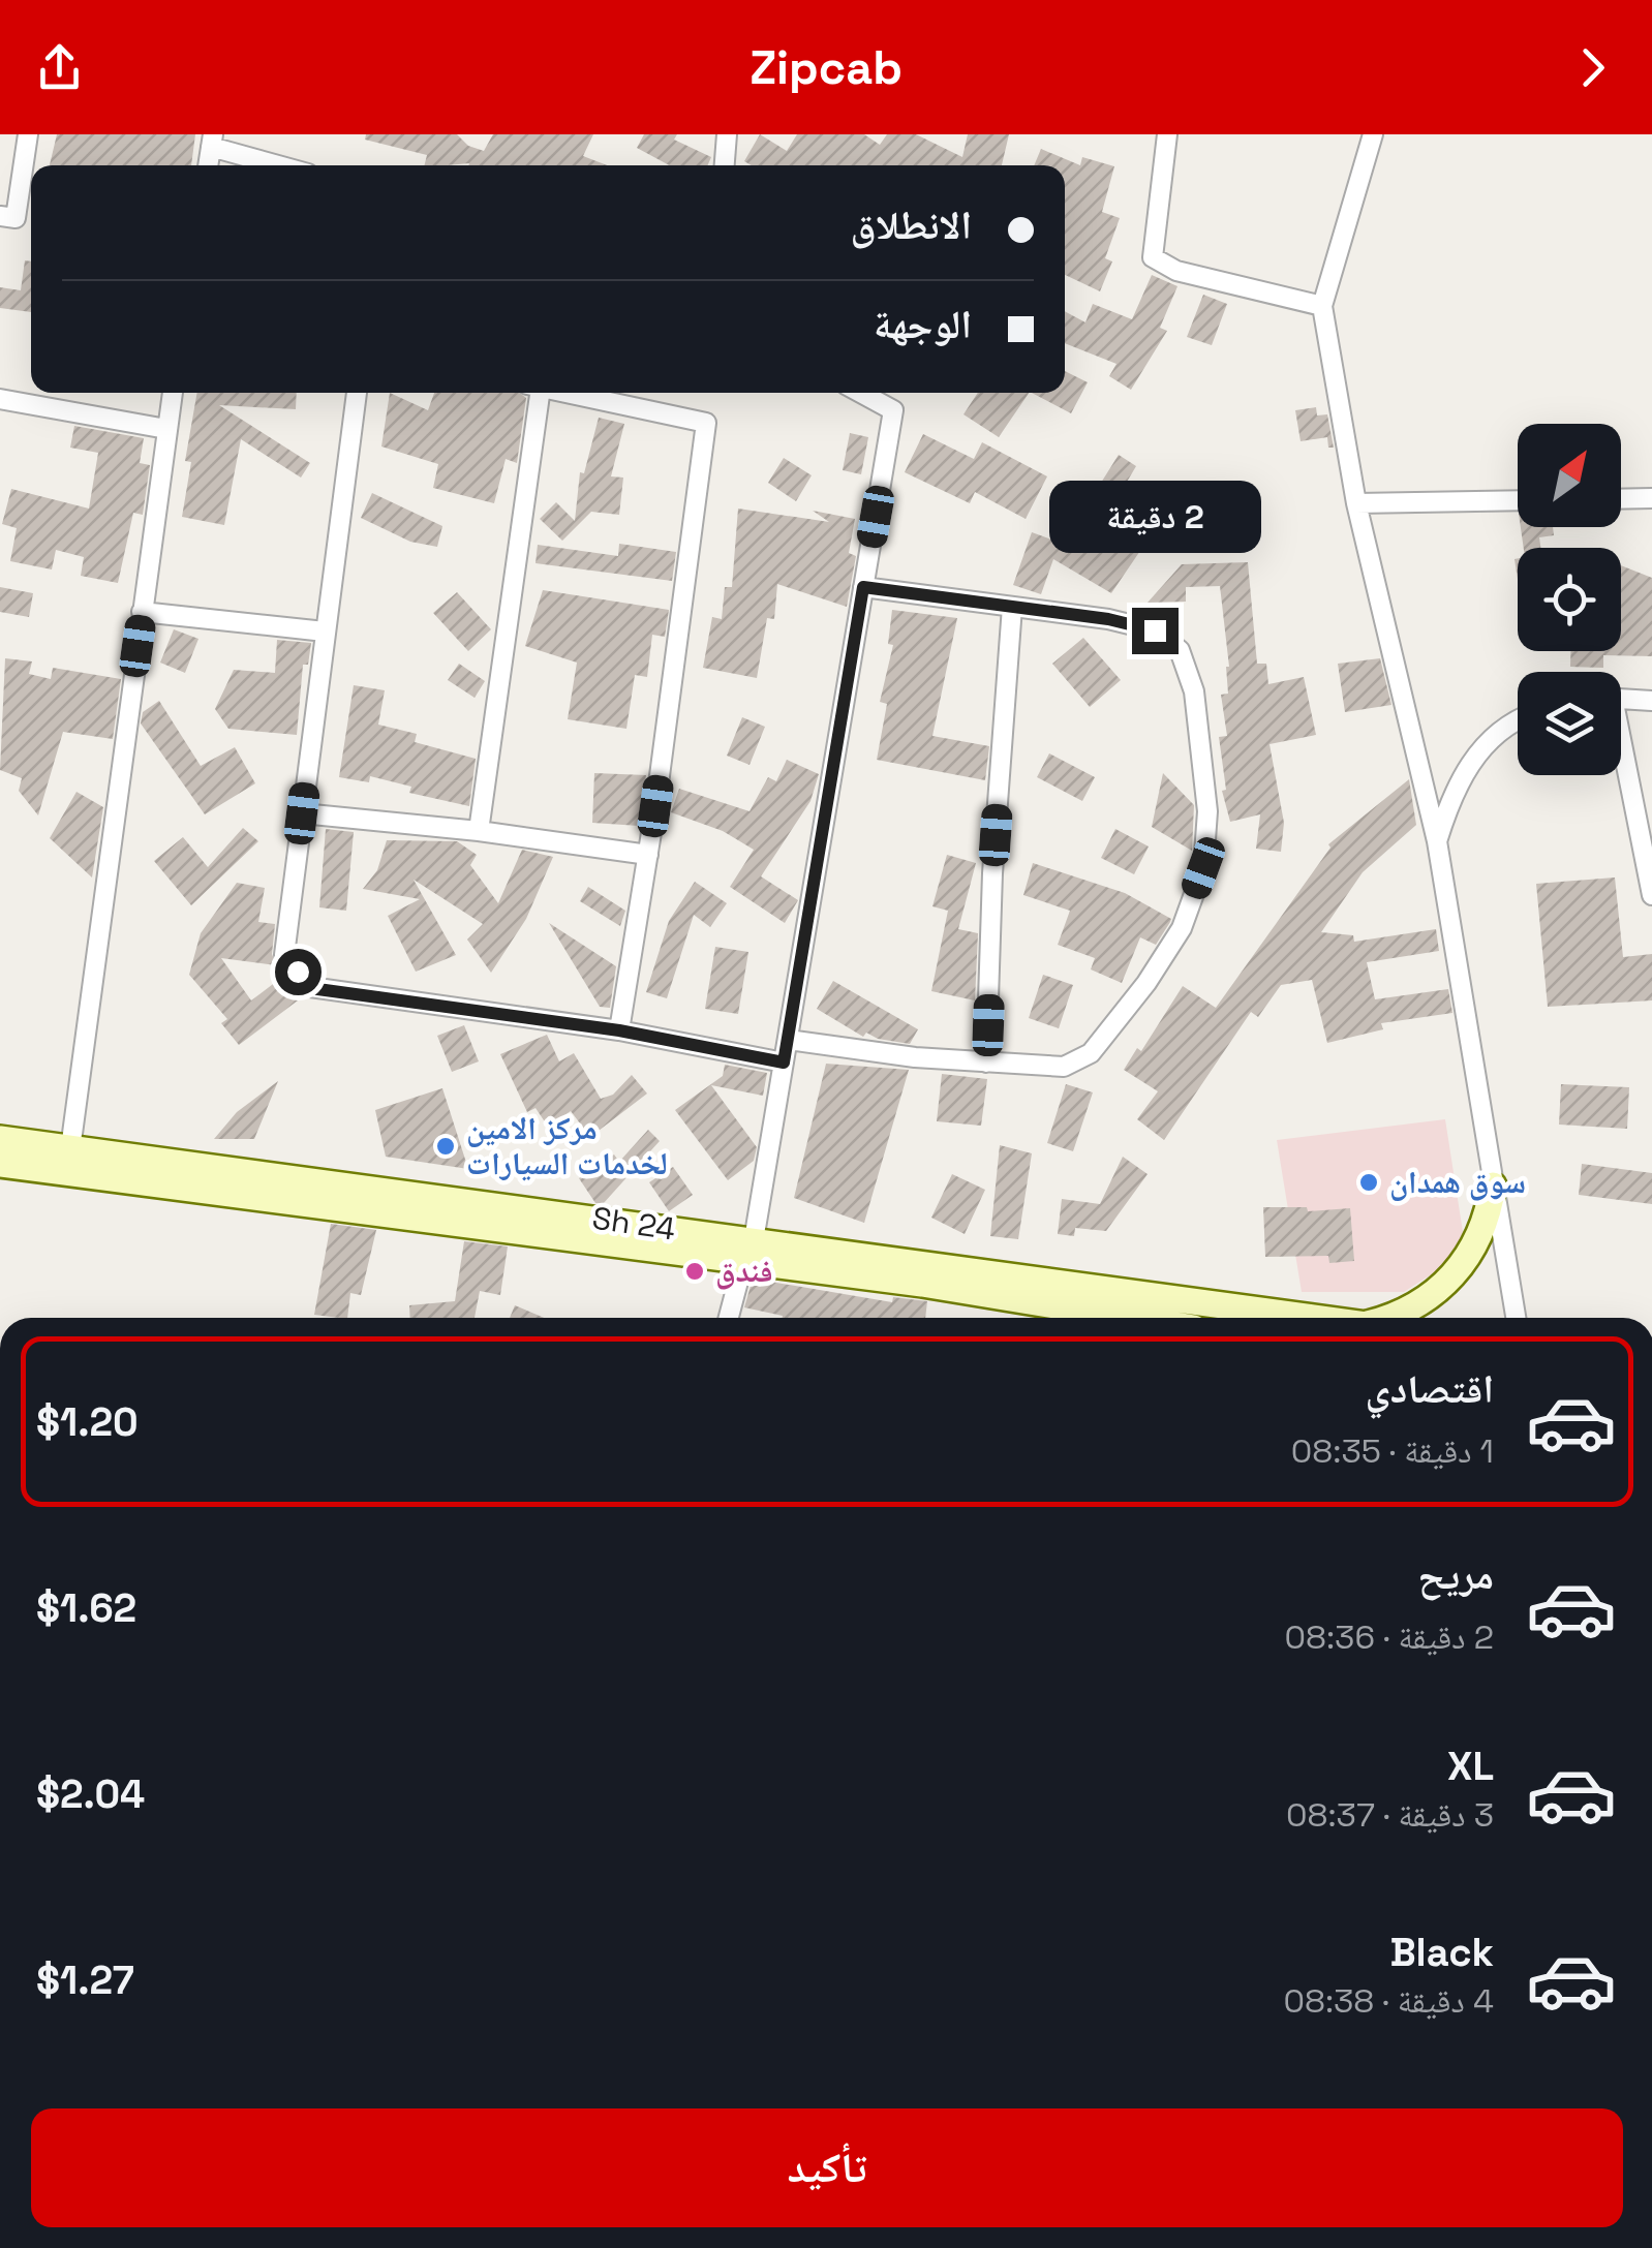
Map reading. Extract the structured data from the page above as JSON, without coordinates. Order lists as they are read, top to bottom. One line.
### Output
{"streets":{"street":["Sh 24"]},"places":["مركز الامين لخدمات السيارات","سوق همدان","فندق"],"north":"top right","page":{"header":"Zipcab","banner":["الانطلاق","الوجهة"],"bubble":"2 دقيقة","list":[{"name":"اقتصادي","note":"1 دقيقة · 08:35","value":"$1.20"},{"name":"مريح","note":"2 دقيقة · 08:36","value":"$1.62"},{"name":"XL","note":"3 دقيقة · 08:37","value":"$2.04"},{"name":"Black","note":"4 دقيقة · 08:38","value":"$1.27"}],"buttons":"تأكيد"}}
